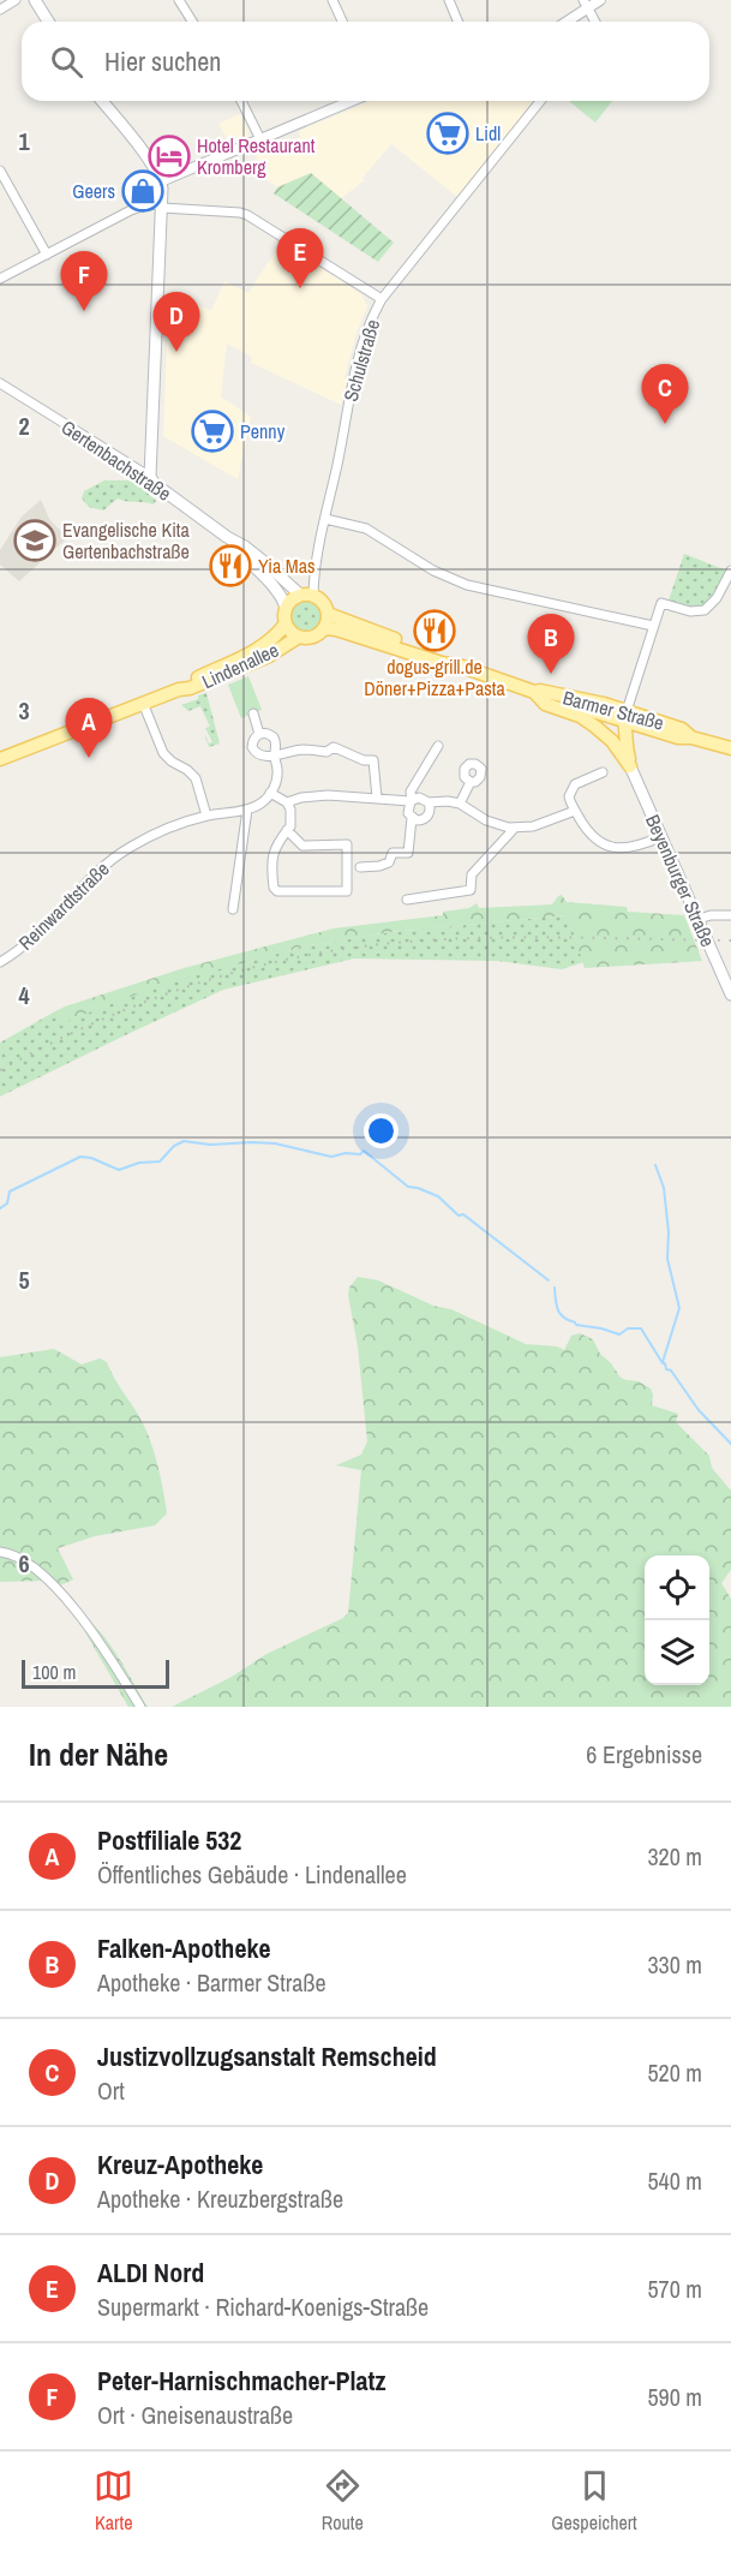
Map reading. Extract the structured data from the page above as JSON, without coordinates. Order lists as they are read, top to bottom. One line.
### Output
{"streets":{"main road":["Gertenbachstraße","Lindenallee","Barmer Straße","Beyenburger Straße"],"street":["Schulstraße","Reinwardtstraße"]},"crossings":[["Schulstraße","Gertenbachstraße"],["Schulstraße","Lindenallee"],["Schulstraße","Barmer Straße"],["Gertenbachstraße","Lindenallee"],["Gertenbachstraße","Barmer Straße"],["Lindenallee","Barmer Straße"]],"places":{"supermarket":["Lidl","Penny"],"hotel":["Hotel Restaurant Kromberg"],"shop":["Geers"],"school or university":["Evangelische Kita Gertenbachstraße"],"restaurant":["Yia Mas","dogus-grill.de Döner+Pizza+Pasta"]},"scale_bar":"100 m","page":{"search":"Hier suchen","pins":["E","F","D","C","B","A"],"scale":"100 m","heading":["In der Nähe","6 Ergebnisse"],"list":[{"mark":"A","name":"Postfiliale 532","note":"Öffentliches Gebäude · Lindenallee","value":"320 m"},{"mark":"B","name":"Falken-Apotheke","note":"Apotheke · Barmer Straße","value":"330 m"},{"mark":"C","name":"Justizvollzugsanstalt Remscheid","note":"Ort","value":"520 m"},{"mark":"D","name":"Kreuz-Apotheke","note":"Apotheke · Kreuzbergstraße","value":"540 m"},{"mark":"E","name":"ALDI Nord","note":"Supermarkt · Richard-Koenigs-Straße","value":"570 m"},{"mark":"F","name":"Peter-Harnischmacher-Platz","note":"Ort · Gneisenaustraße","value":"590 m"}],"nav":["Karte","Route","Gespeichert"]},"grid":{"rows":["1","2","3","4","5","6"]}}
